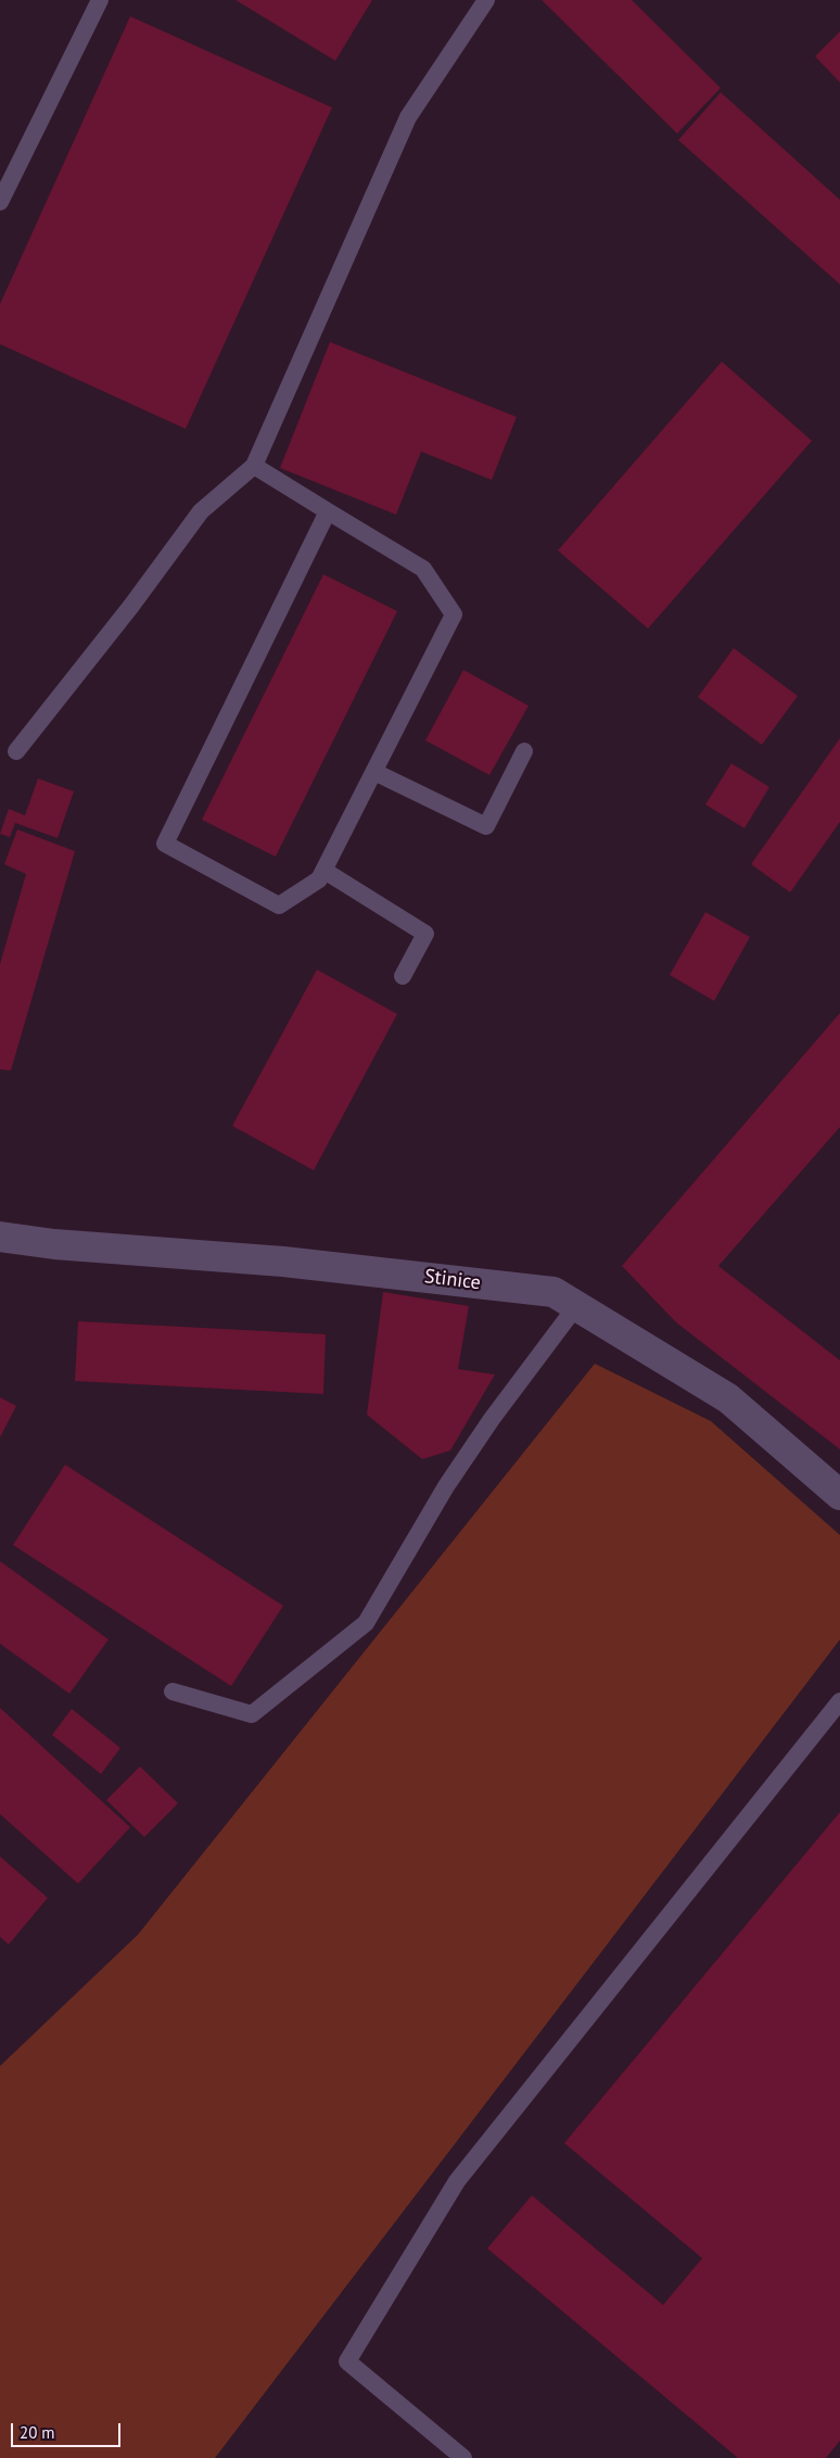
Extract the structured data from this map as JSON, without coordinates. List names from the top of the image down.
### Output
{
  "streets": {
    "street": ["Stinice"]
  },
  "scale_bar": "20 m"
}
